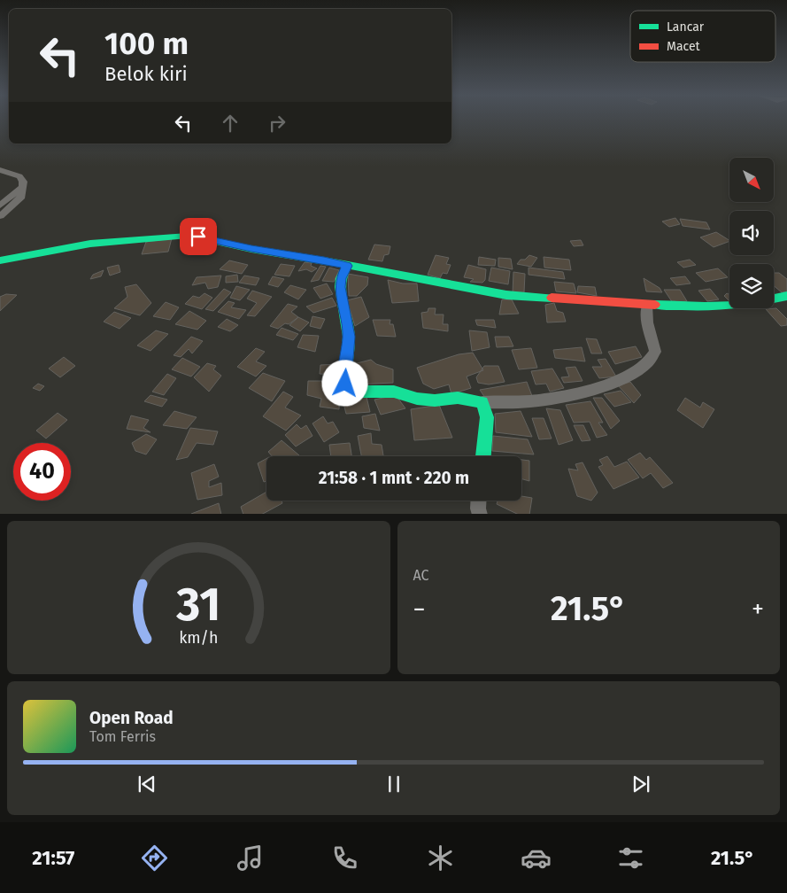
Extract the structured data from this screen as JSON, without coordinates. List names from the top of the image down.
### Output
{
  "legend": ["Lancar", "Macet"],
  "north": "bottom right",
  "page": {
    "turn": ["100 m", "Belok kiri"],
    "limit": "40",
    "trip": "21:58 · 1 mnt · 220 m",
    "tile": "AC",
    "heat": ["−", "21.5°", "+"],
    "song": ["Open Road", "Tom Ferris"],
    "tabs": ["21:57", "21.5°"],
    "gauge": ["31", "km/h"]
  }
}
